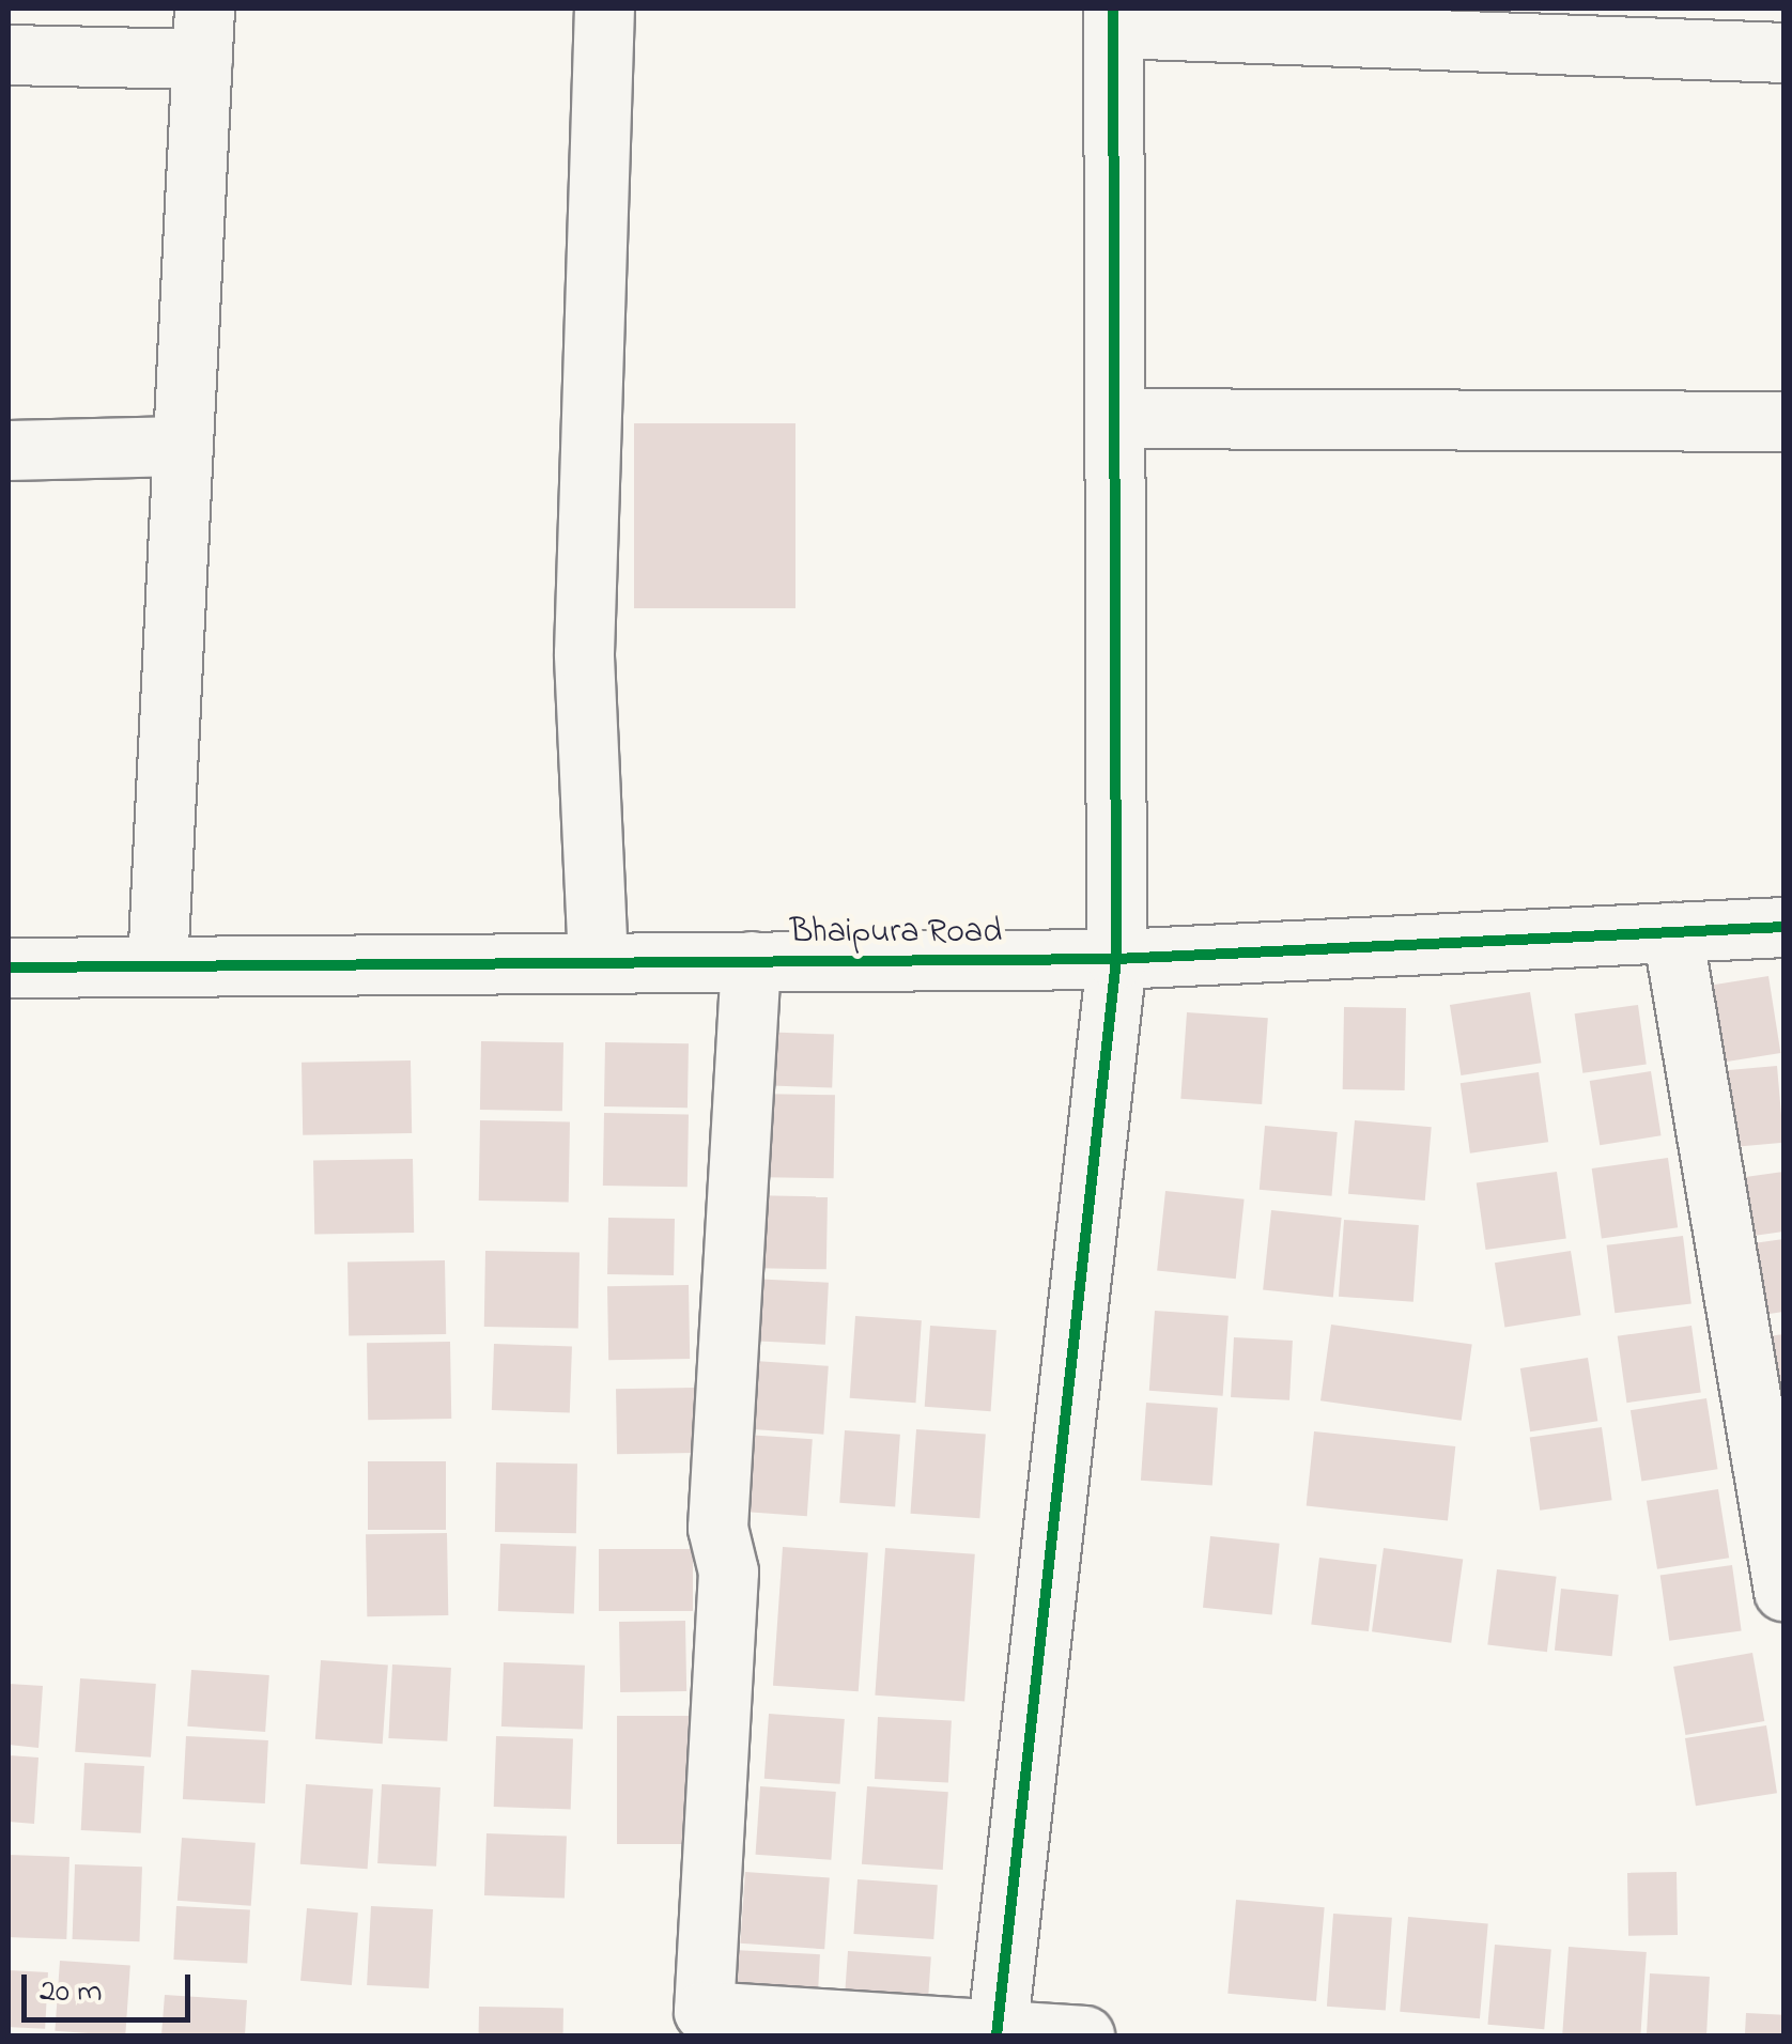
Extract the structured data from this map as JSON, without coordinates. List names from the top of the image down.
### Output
{
  "streets": {
    "street": ["Bhaipura Road"]
  },
  "scale_bar": "20 m"
}
